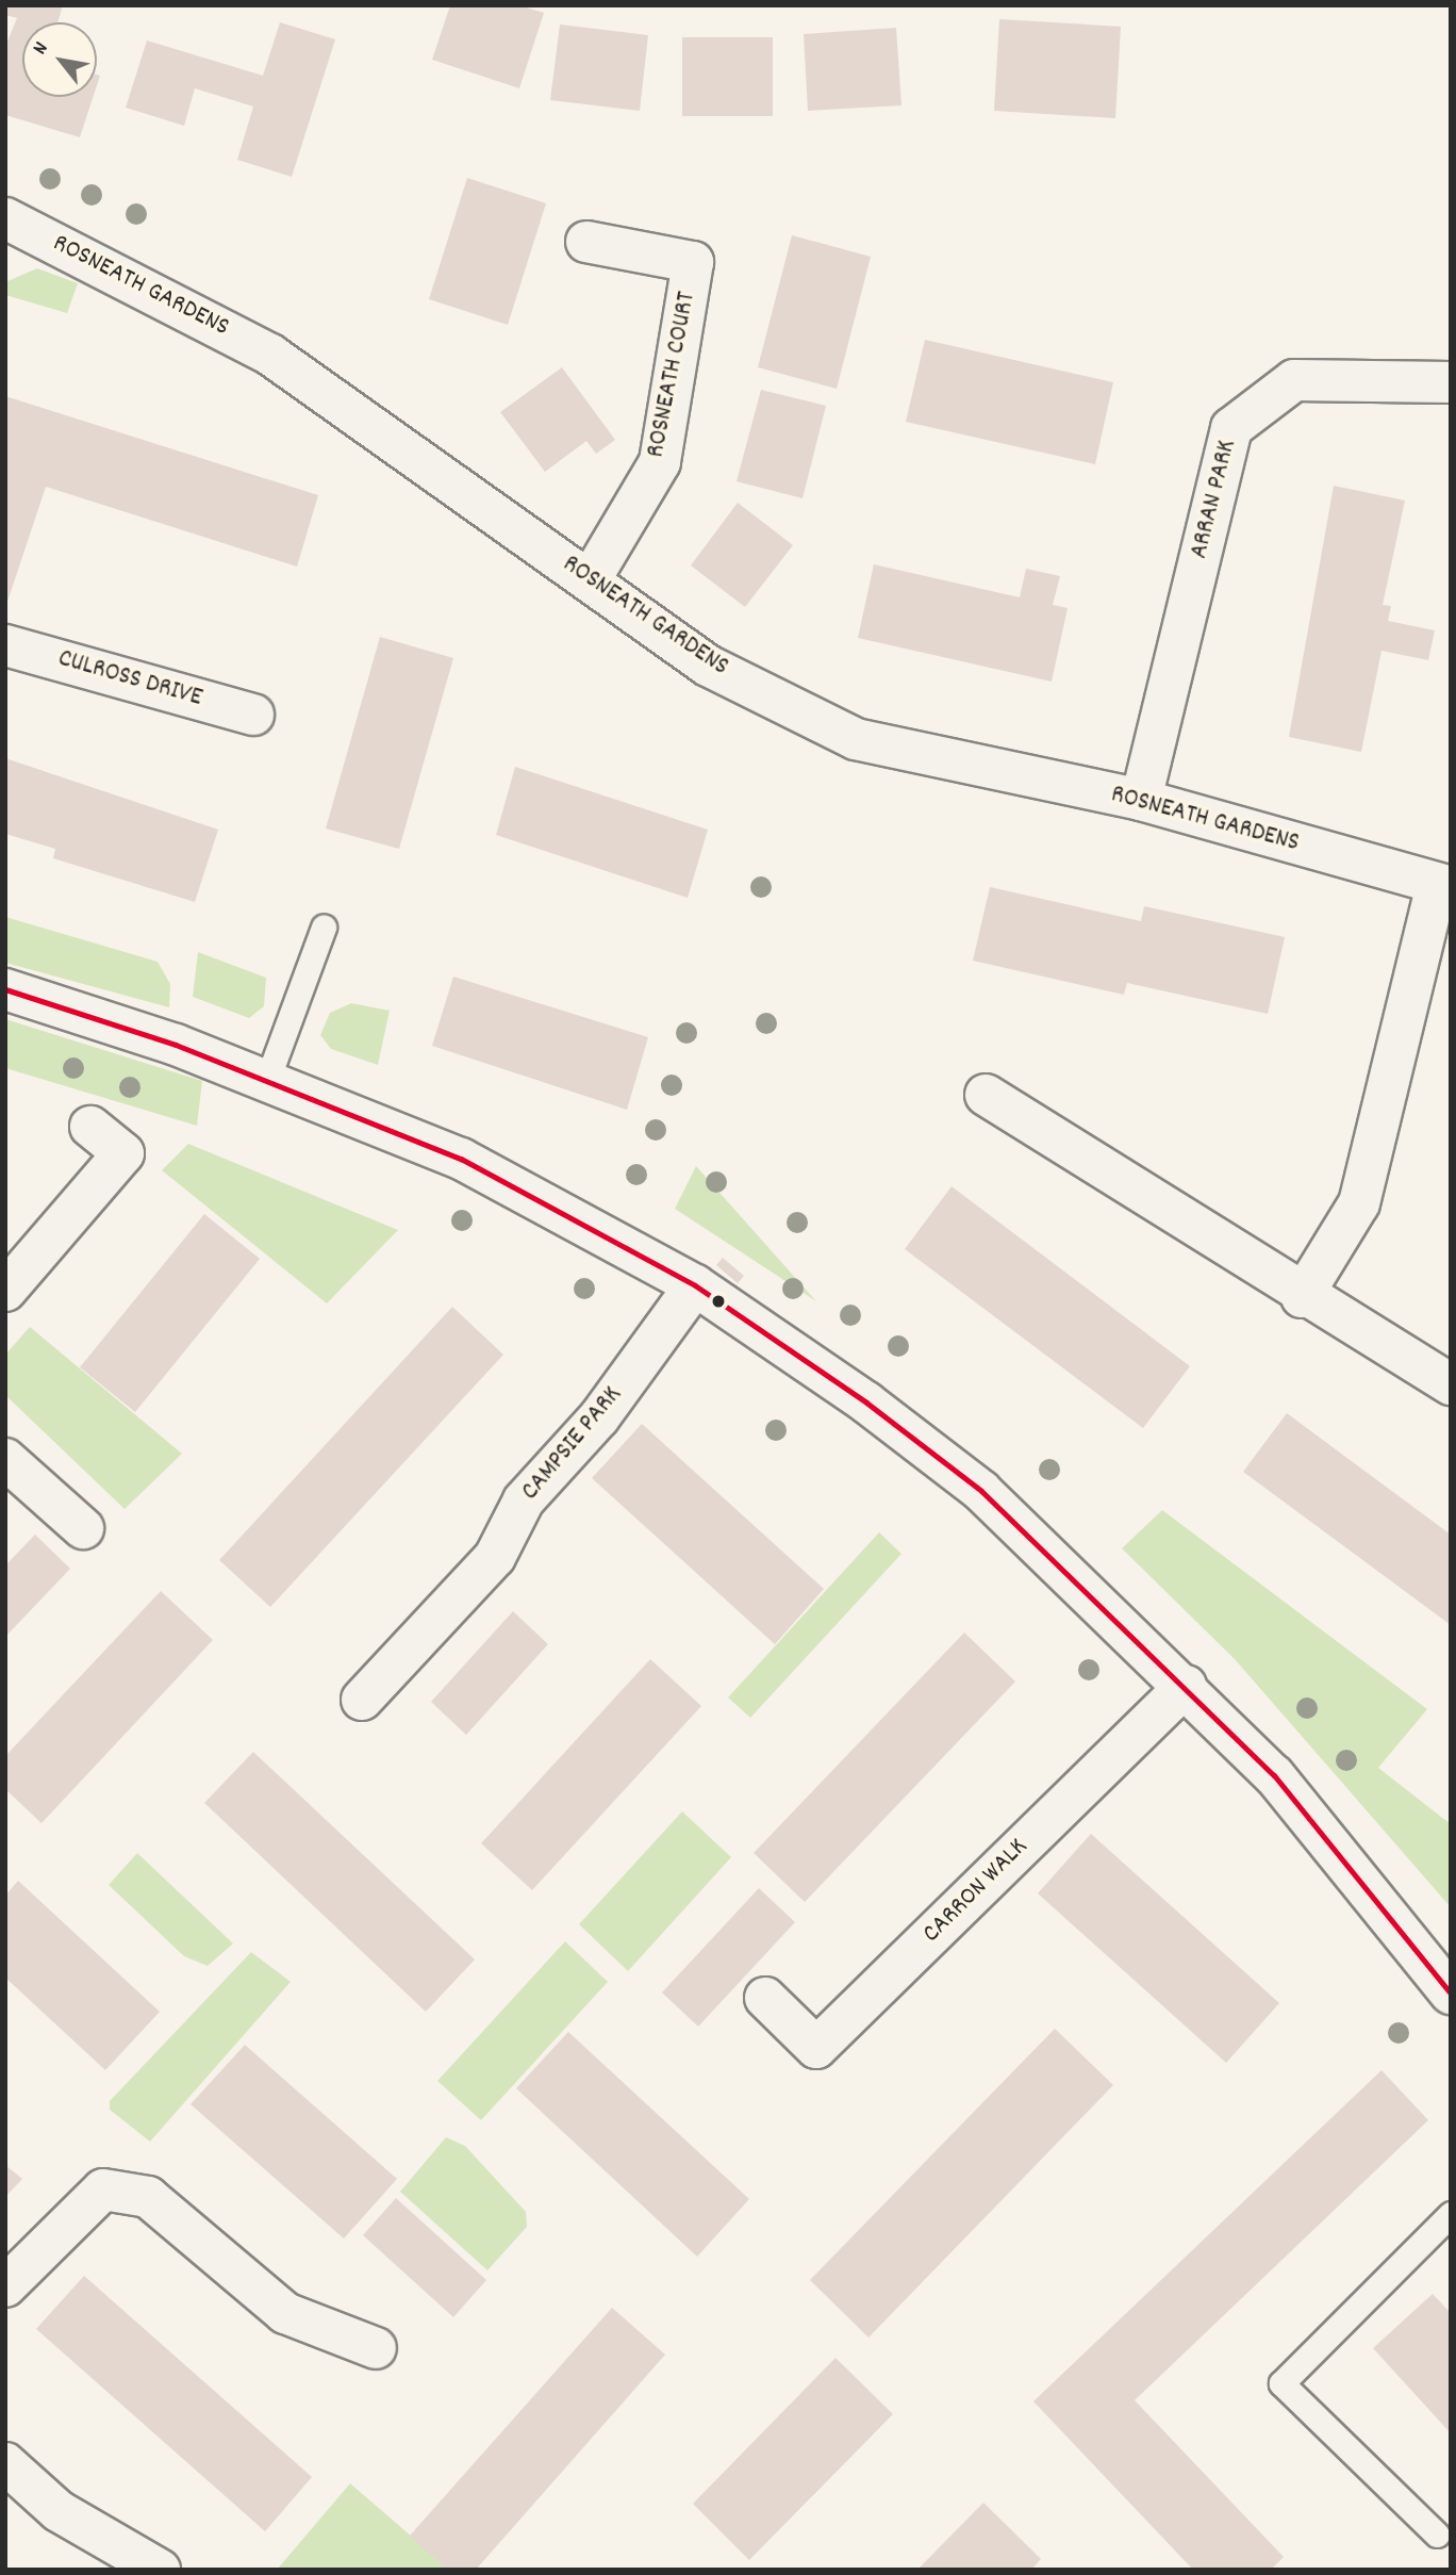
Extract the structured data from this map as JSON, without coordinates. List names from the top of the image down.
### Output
{
  "streets": {
    "street": [
      "ROSNEATH GARDENS",
      "ROSNEATH COURT",
      "ARRAN PARK",
      "CULROSS DRIVE",
      "CAMPSIE PARK",
      "CARRON WALK"
    ]
  },
  "crossings": [
    ["ROSNEATH GARDENS", "ROSNEATH COURT"],
    ["ROSNEATH GARDENS", "ARRAN PARK"]
  ],
  "north": "top left"
}
